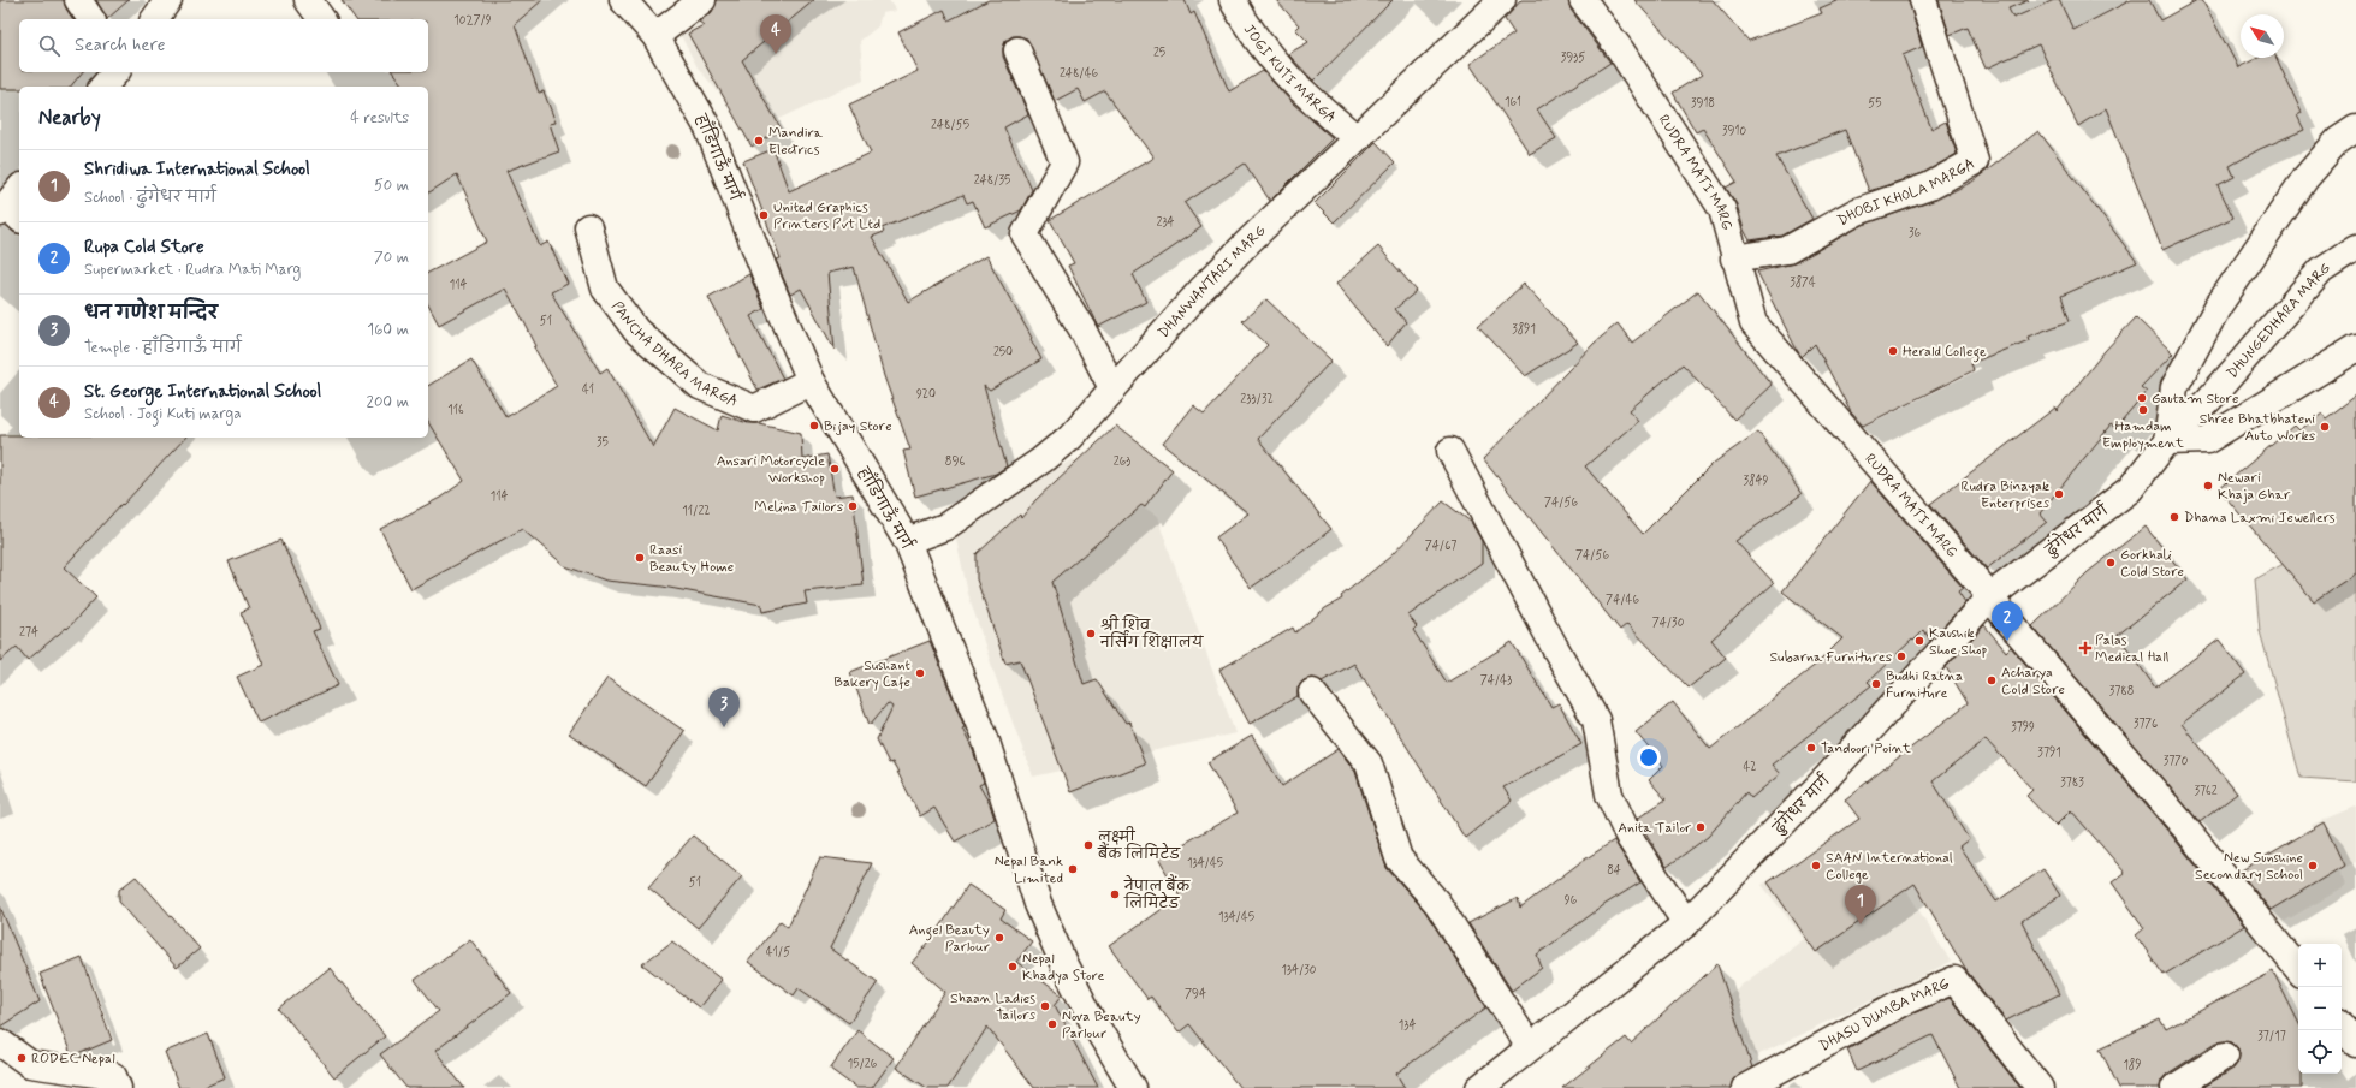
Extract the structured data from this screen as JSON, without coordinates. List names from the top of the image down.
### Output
{
  "streets": {
    "street": [
      "JOGI KUTI MARGA",
      "हाँडिगाऊँ मार्ग",
      "RUDRA MATI MARG",
      "DHOBI KHOLA MARGA",
      "DHANWANTARI MARG",
      "DHUNGEDHARA MARG",
      "PANCHA DHARA MARGA",
      "ढुंगेधर मार्ग",
      "DHASU DUMBA MARG"
    ]
  },
  "crossings": [
    ["JOGI KUTI MARGA", "DHANWANTARI MARG"],
    ["हाँडिगाऊँ मार्ग", "DHANWANTARI MARG"],
    ["हाँडिगाऊँ मार्ग", "PANCHA DHARA MARGA"],
    ["RUDRA MATI MARG", "DHOBI KHOLA MARGA"],
    ["RUDRA MATI MARG", "ढुंगेधर मार्ग"],
    ["DHUNGEDHARA MARG", "ढुंगेधर मार्ग"]
  ],
  "places": {
    "other": [
      "Mandira Electrics",
      "United Graphics Printers Pvt Ltd",
      "Herald College",
      "Gautam Store",
      "Hamdam Employment",
      "Bijay Store",
      "Shree Bhatbhateni Auto Works",
      "Ansari Motorcycle Workshop",
      "Newari Khaja Ghar",
      "Rudra Binayak Enterprises",
      "Melina Tailors",
      "Dhana Laxmi Jewellers",
      "Raasi Beauty Home",
      "Gorkhali Cold Store",
      "श्री शिव नर्सिंग शिक्षालय",
      "Kaushik Shoe Shop",
      "Subarna Furnitures",
      "Sushant Bakery Cafe",
      "Acharya Cold Store",
      "Budhi Ratna Furniture",
      "Tandoori Point",
      "Anita Tailor",
      "लक्ष्मी बैंक लिमिटेड",
      "SAAN International College",
      "New Sunshine Secondary School",
      "Nepal Bank Limited",
      "नेपाल बैंक लिमिटेड",
      "Angel Beauty Parlour",
      "Nepal Khadya Store",
      "Shaan Ladies Tailors",
      "Nova Beauty Parlour",
      "RODEC Nepal"
    ],
    "health": ["Palas Medical Hall"]
  },
  "house_numbers": [
    "1027/9",
    "25",
    "3935",
    "248/46",
    "161",
    "3918",
    "55",
    "248/55",
    "3910",
    "248/35",
    "234",
    "36",
    "3874",
    "114",
    "51",
    "3891",
    "250",
    "41",
    "920",
    "233/32",
    "116",
    "35",
    "896",
    "263",
    "3849",
    "114",
    "74/56",
    "11/22",
    "74/67",
    "74/56",
    "74/46",
    "74/30",
    "274",
    "74/43",
    "3788",
    "3776",
    "3799",
    "3791",
    "3770",
    "42",
    "3783",
    "3762",
    "134/45",
    "84",
    "51",
    "96",
    "134/45",
    "41/5",
    "134/30",
    "794",
    "134",
    "37/17",
    "15/26",
    "189"
  ],
  "north": "top left",
  "page": {
    "pins": [
      "4",
      "2",
      "3",
      "1"
    ],
    "search": "Search here",
    "heading": ["Nearby", "4 results"],
    "list": [
      {
        "mark": "1",
        "name": "Shridiwa International School",
        "note": "School · ढुंगेधर मार्ग",
        "value": "50 m"
      },
      {
        "mark": "2",
        "name": "Rupa Cold Store",
        "note": "Supermarket · Rudra Mati Marg",
        "value": "70 m"
      },
      {
        "mark": "3",
        "name": "धन गणेश मन्दिर",
        "note": "Temple · हाँडिगाऊँ मार्ग",
        "value": "160 m"
      },
      {
        "mark": "4",
        "name": "St. George International School",
        "note": "School · Jogi Kuti marga",
        "value": "200 m"
      }
    ],
    "map_buttons": ["+", "−"]
  }
}
